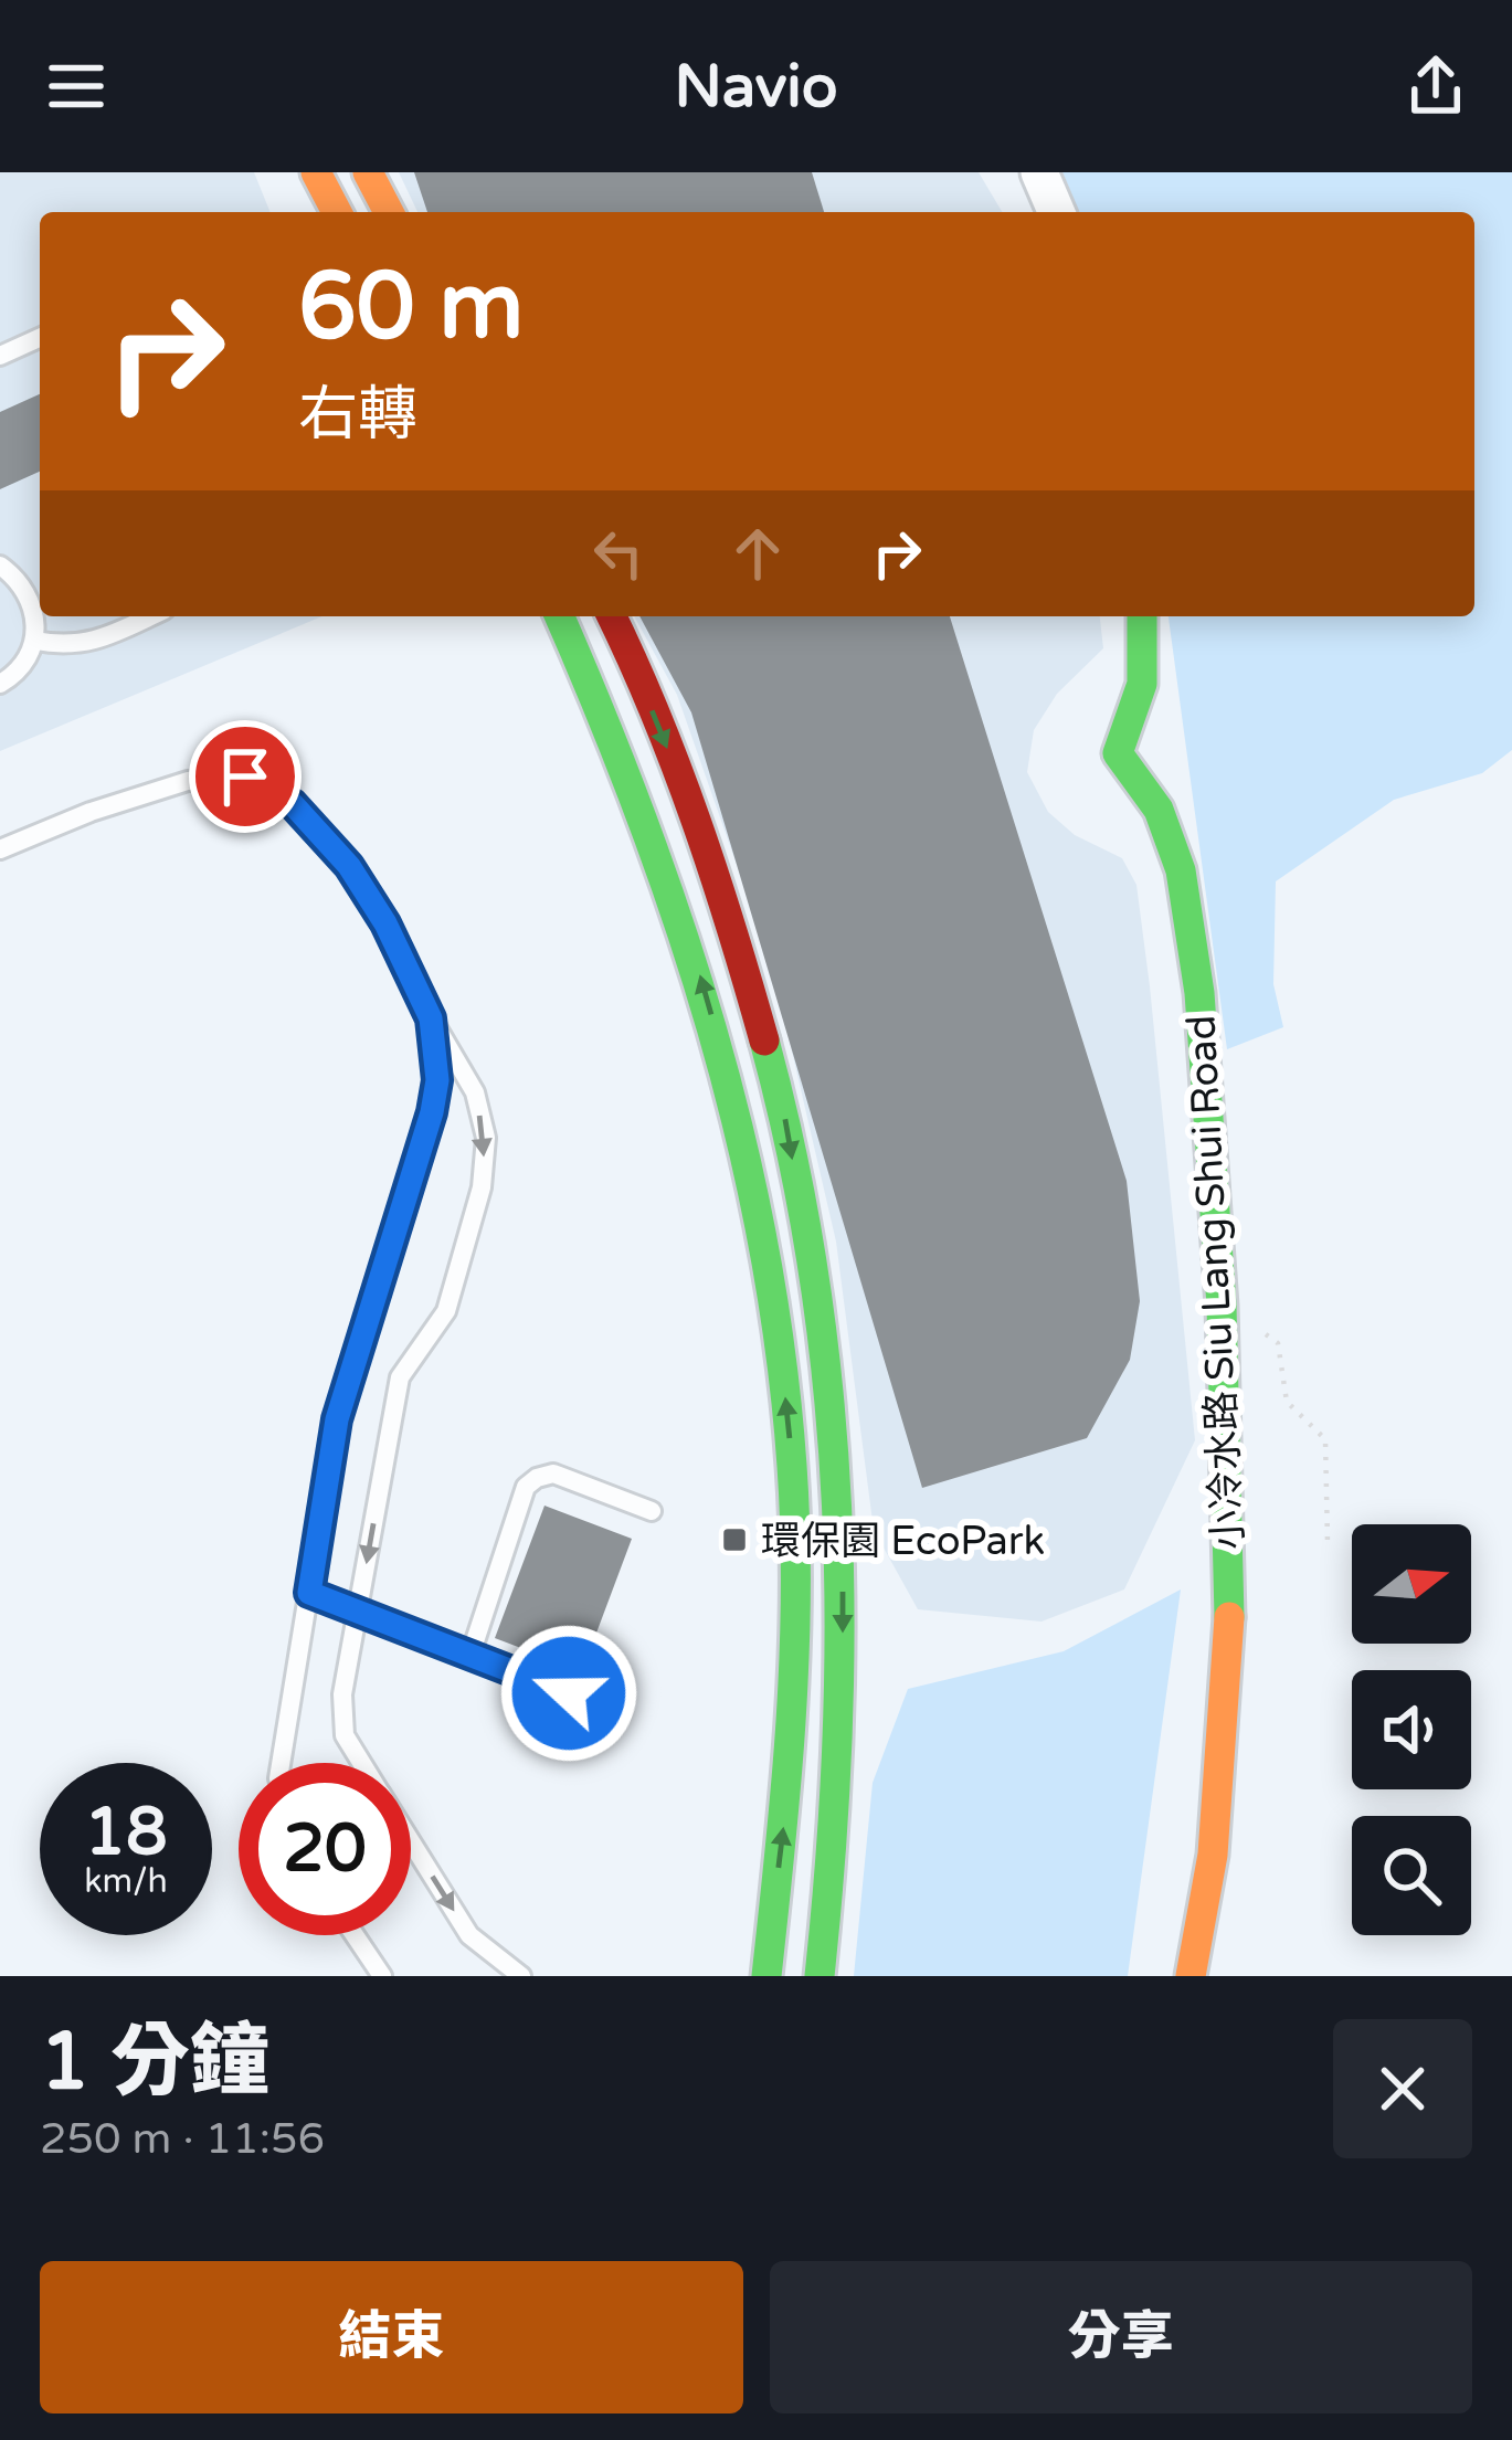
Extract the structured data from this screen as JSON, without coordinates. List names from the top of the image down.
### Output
{
  "streets": {
    "street": ["小冷水路 Siu Lang Shui Road"]
  },
  "places": {
    "transit": ["環保園 EcoPark"]
  },
  "north": "right",
  "page": {
    "header": "Navio",
    "turn": ["60 m", "右轉"],
    "speed": "18 km/h",
    "limit": "20",
    "heading": ["1 分鐘", "250 m · 11:56"],
    "buttons": ["結束", "分享"]
  }
}
